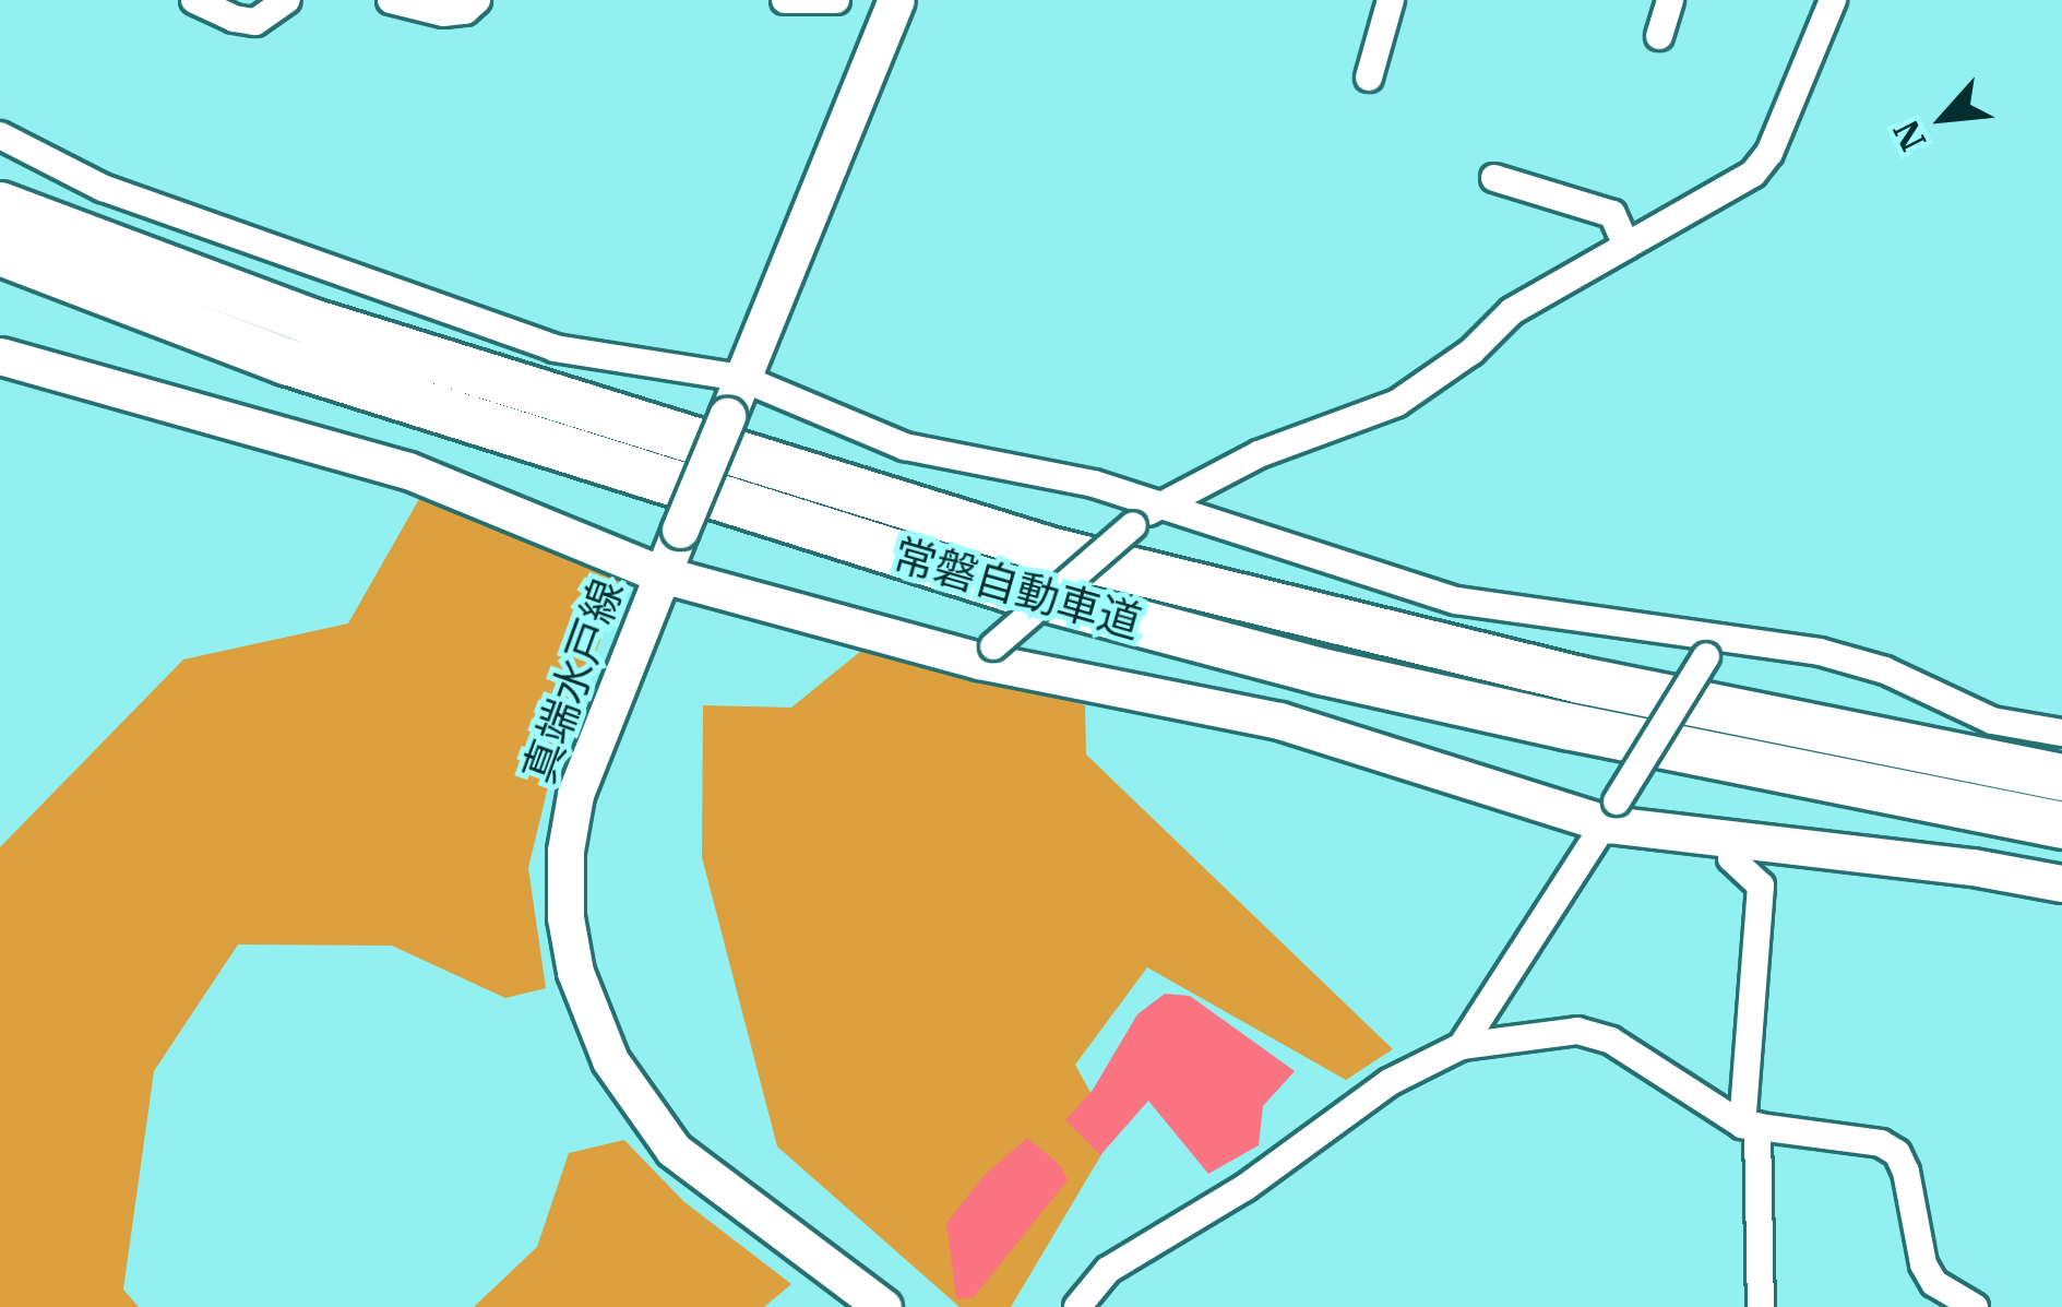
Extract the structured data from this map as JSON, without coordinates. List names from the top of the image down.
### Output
{
  "streets": {
    "highway": ["常磐自動車道"],
    "street": ["真端水戸線"]
  },
  "north": "bottom left"
}
